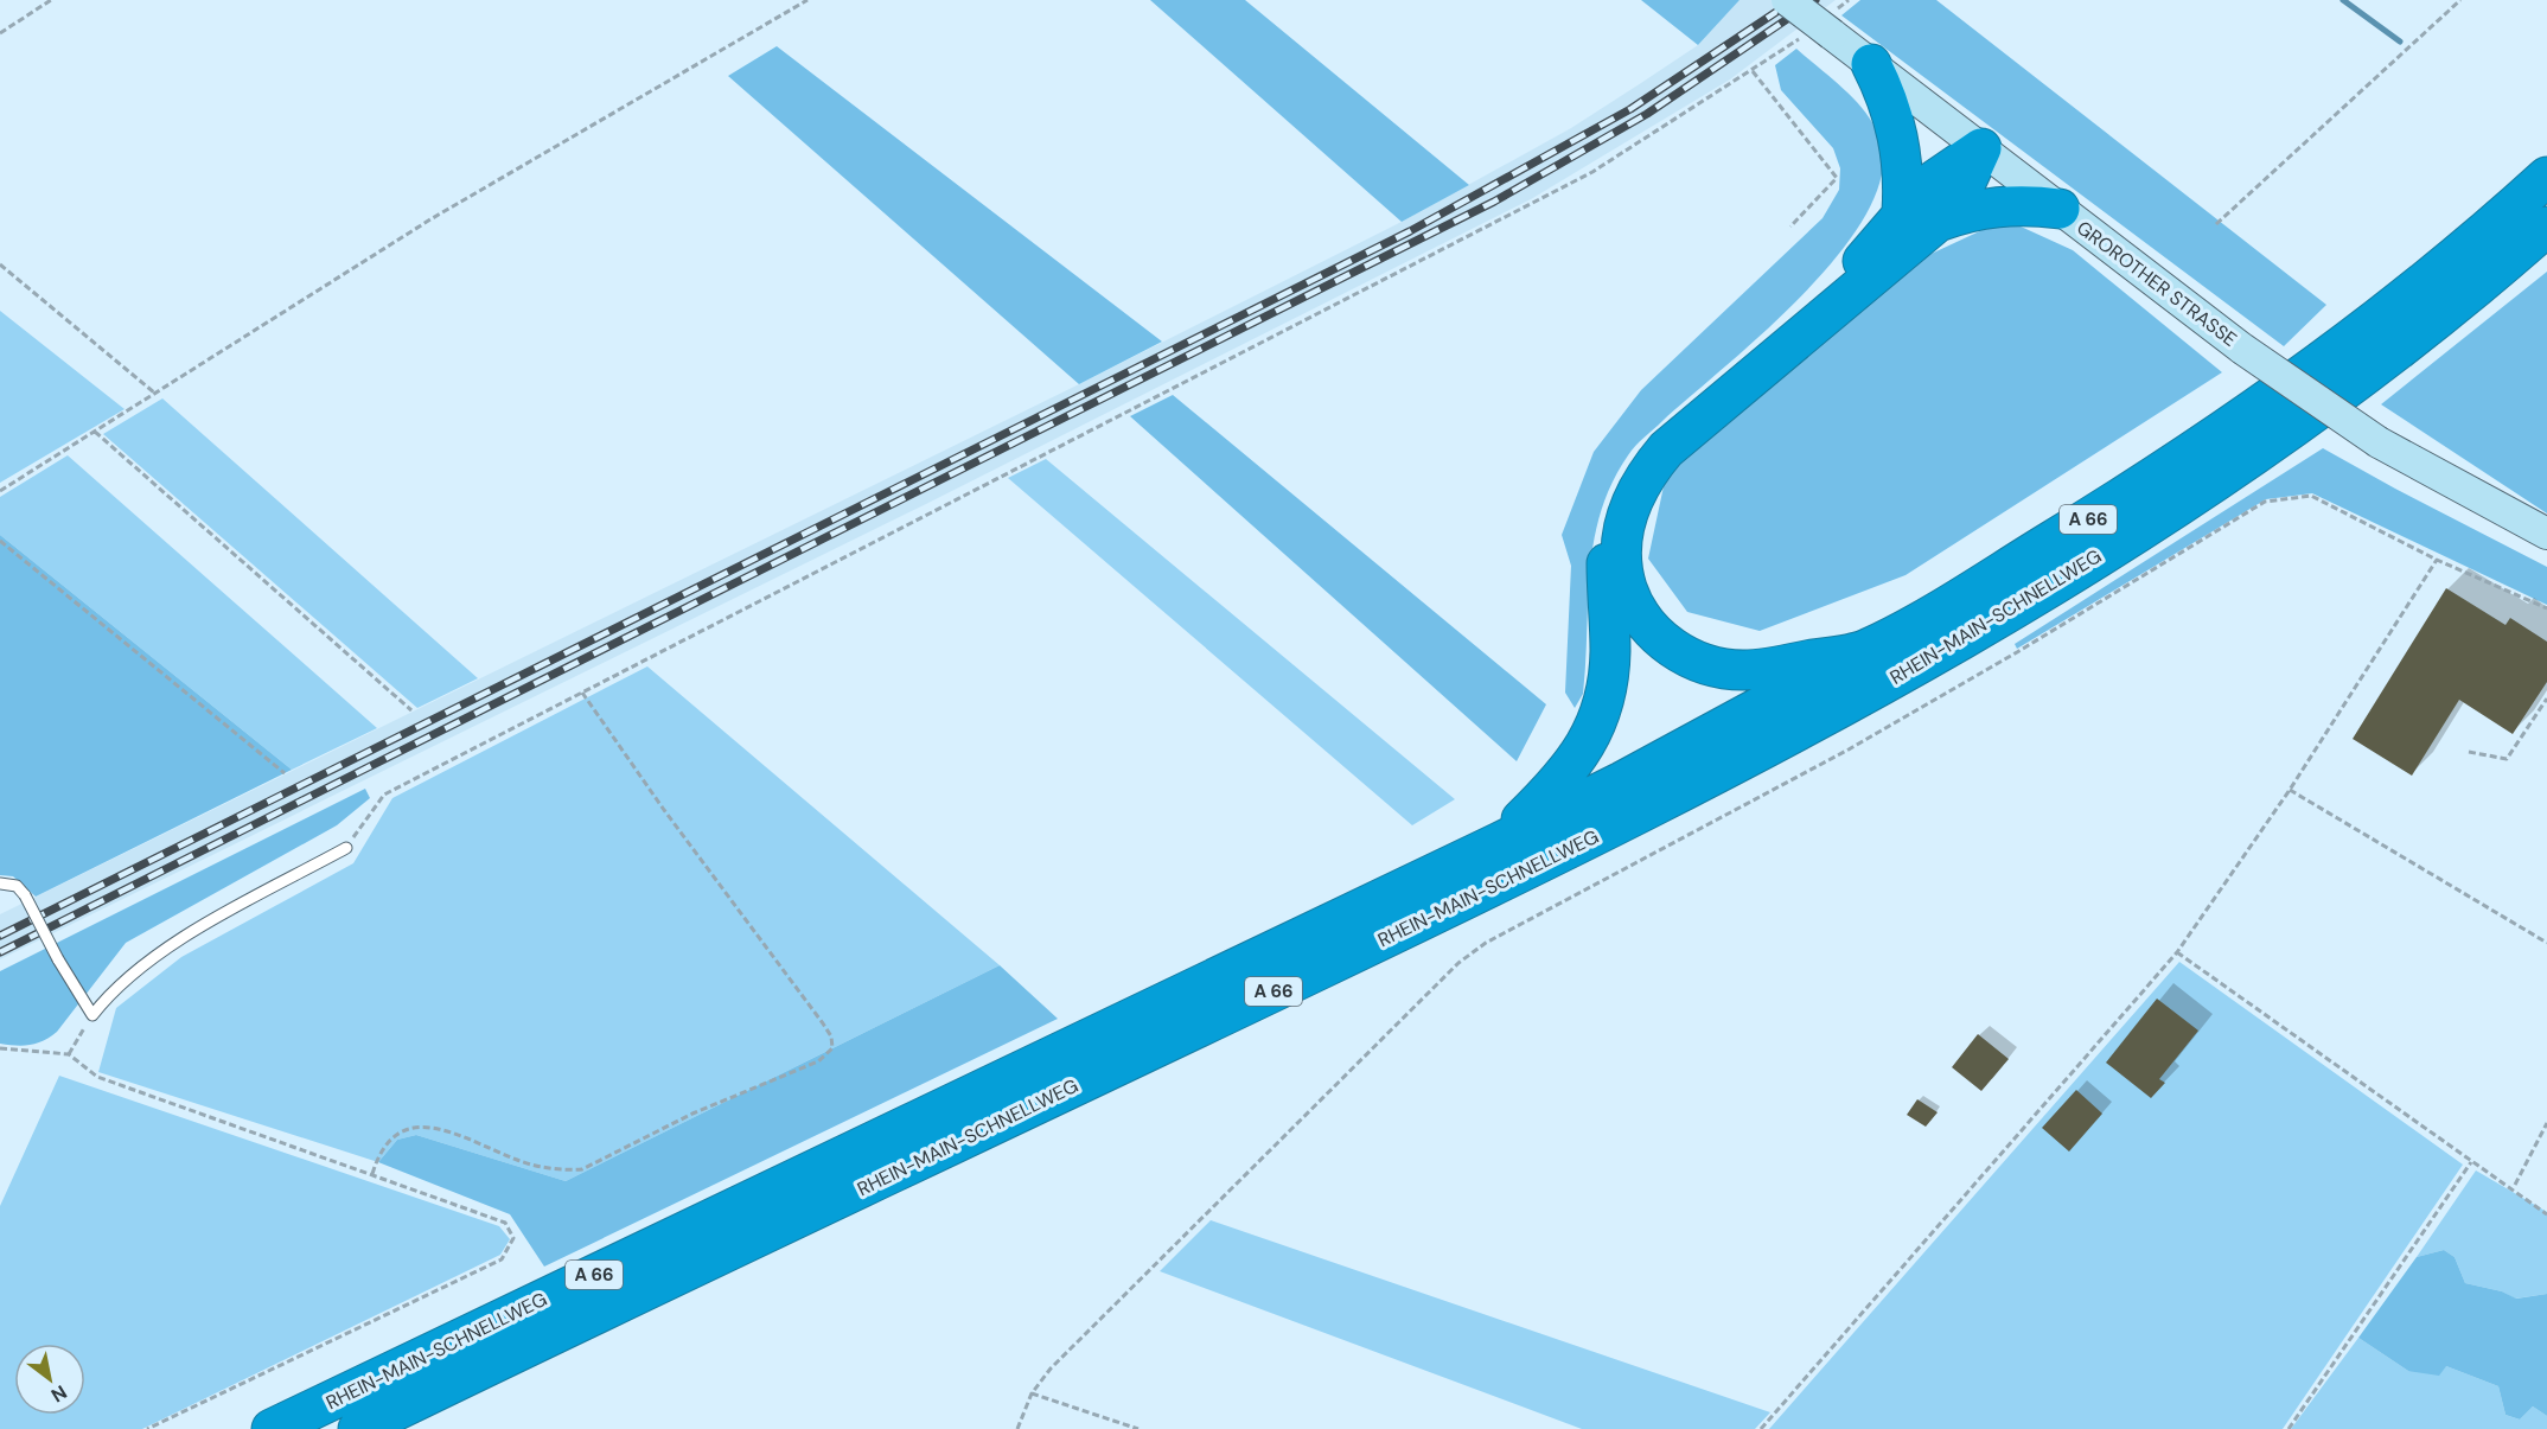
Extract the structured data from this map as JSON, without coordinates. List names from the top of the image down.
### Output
{
  "streets": {
    "highway": ["A 66", "RHEIN-MAIN-SCHNELLWEG"],
    "main road": ["GROROTHER STRASSE"]
  },
  "crossings": [
    ["A 66", "RHEIN-MAIN-SCHNELLWEG"]
  ],
  "north": "bottom right"
}
